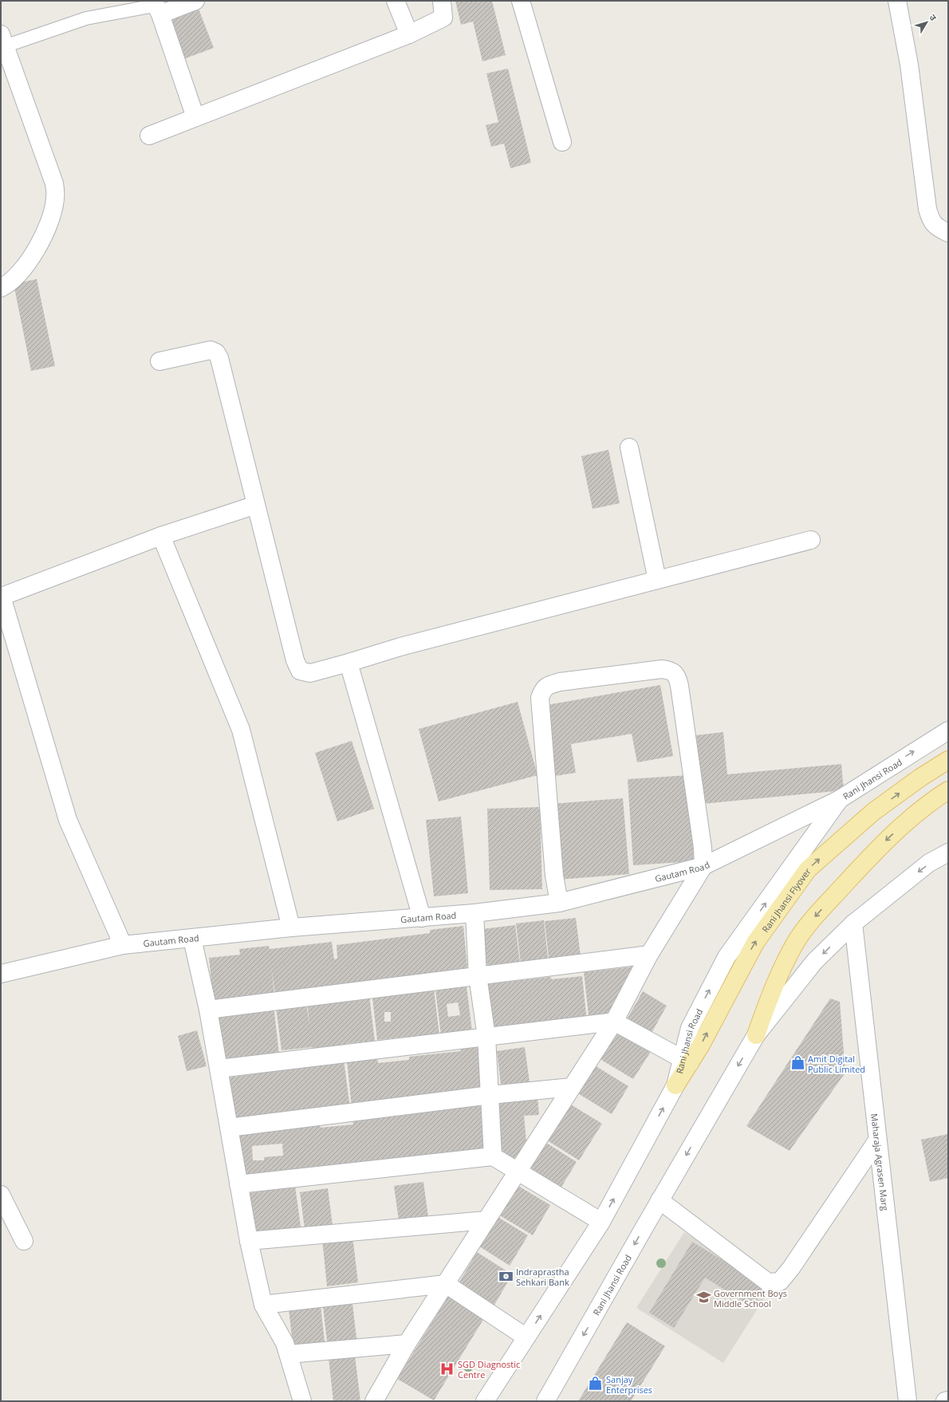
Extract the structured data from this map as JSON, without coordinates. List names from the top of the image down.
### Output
{
  "streets": {
    "main road": ["Rani Jhansi Flyover"],
    "street": ["Rani Jhansi Road", "Gautam Road", "Maharaja Agrasen Marg"]
  },
  "crossings": [
    ["Rani Jhansi Road", "Gautam Road"],
    ["Rani Jhansi Road", "Rani Jhansi Flyover"],
    ["Rani Jhansi Road", "Maharaja Agrasen Marg"]
  ],
  "places": {
    "shop": ["Amit Digital Public Limited", "Sanjay Enterprises"],
    "bank": ["Indraprastha Sehkari Bank"],
    "school or university": ["Government Boys Middle School"],
    "hospital": ["SGD Diagnostic Centre"]
  },
  "north": "top right"
}
